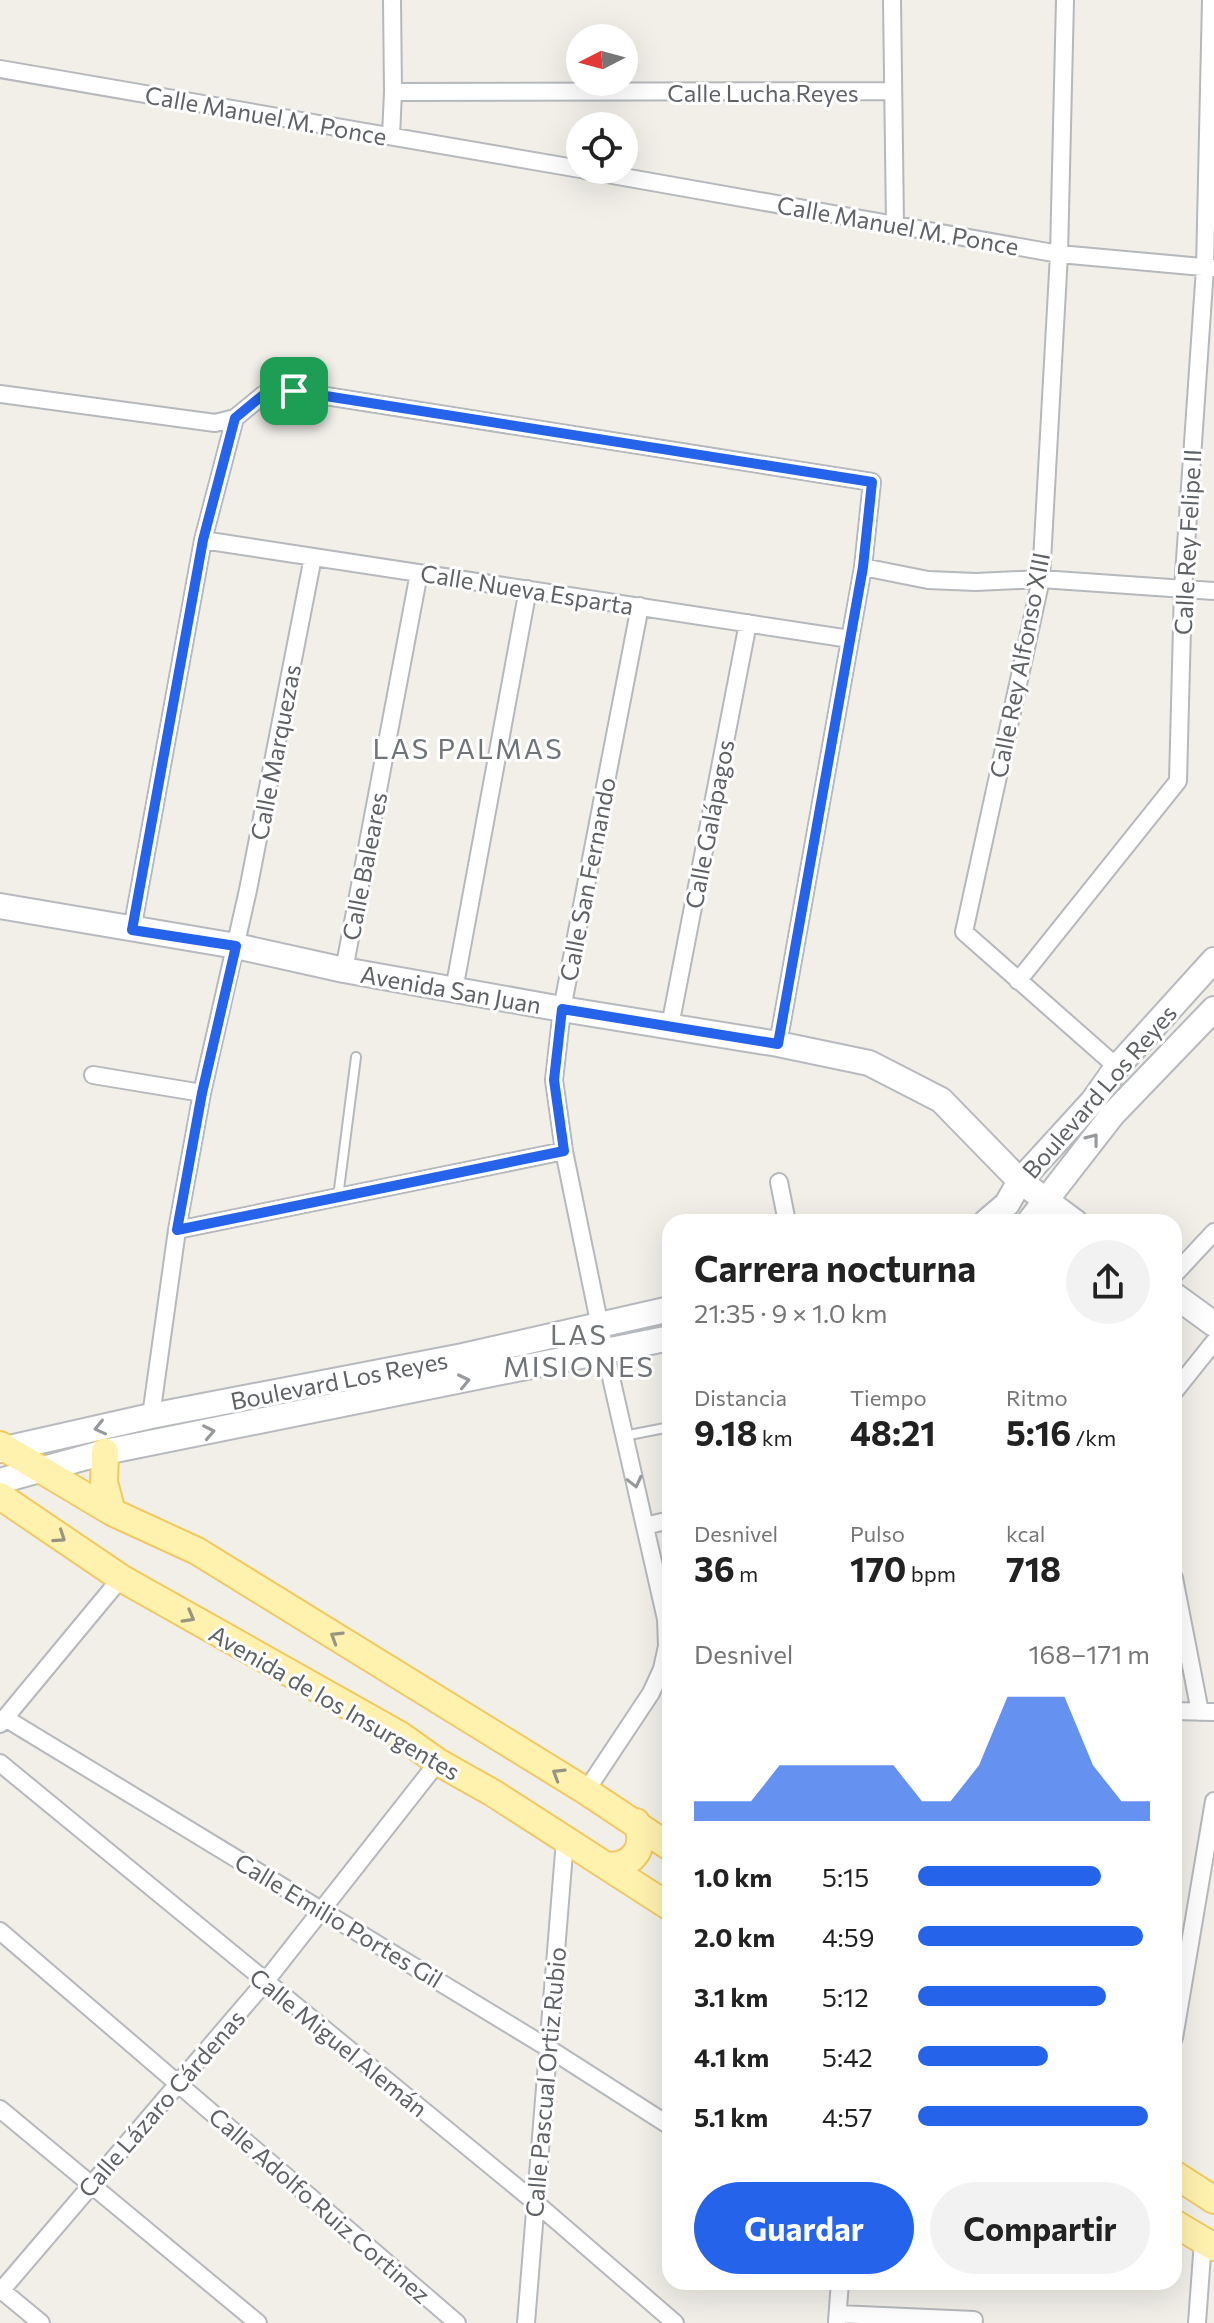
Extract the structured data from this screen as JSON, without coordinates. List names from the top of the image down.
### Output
{
  "streets": {
    "main road": ["Avenida San Juan", "Boulevard Los Reyes", "Avenida de los Insurgentes"],
    "street": [
      "Calle Lucha Reyes",
      "Calle Manuel M. Ponce",
      "Calle Rey Felipe II",
      "Calle Nueva Esparta",
      "Calle Rey Alfonso XIII",
      "Calle Marquezas",
      "Calle Galápagos",
      "Calle Baleares",
      "Calle San Fernando",
      "Calle Emilio Portes Gil",
      "Calle Miguel Alemán",
      "Calle Pascual Ortiz Rubio",
      "Calle Lázaro Cárdenas",
      "Calle Adolfo Ruiz Cortinez"
    ]
  },
  "crossings": [
    ["Calle Manuel M. Ponce", "Calle Rey Felipe II"],
    ["Calle Manuel M. Ponce", "Calle Rey Alfonso XIII"],
    ["Calle Rey Felipe II", "Calle Rey Alfonso XIII"],
    ["Calle Nueva Esparta", "Calle Marquezas"],
    ["Calle Nueva Esparta", "Calle Galápagos"],
    ["Calle Nueva Esparta", "Calle Baleares"],
    ["Calle Nueva Esparta", "Calle San Fernando"],
    ["Calle Rey Alfonso XIII", "Boulevard Los Reyes"],
    ["Calle Marquezas", "Avenida San Juan"],
    ["Calle Marquezas", "Boulevard Los Reyes"],
    ["Calle Galápagos", "Avenida San Juan"],
    ["Calle Baleares", "Avenida San Juan"],
    ["Calle San Fernando", "Avenida San Juan"],
    ["Calle San Fernando", "Boulevard Los Reyes"],
    ["Avenida San Juan", "Boulevard Los Reyes"],
    ["Avenida de los Insurgentes", "Calle Pascual Ortiz Rubio"],
    ["Avenida de los Insurgentes", "Calle Lázaro Cárdenas"],
    ["Calle Emilio Portes Gil", "Calle Pascual Ortiz Rubio"],
    ["Calle Emilio Portes Gil", "Calle Lázaro Cárdenas"],
    ["Calle Miguel Alemán", "Calle Pascual Ortiz Rubio"],
    ["Calle Miguel Alemán", "Calle Lázaro Cárdenas"],
    ["Calle Lázaro Cárdenas", "Calle Adolfo Ruiz Cortinez"]
  ],
  "districts": ["LAS PALMAS", "LAS MISIONES"],
  "north": "left",
  "page": {
    "heading": ["Carrera nocturna", "21:35 · 9 × 1.0 km"],
    "stats": [
      ["Distancia", "9.18 km"],
      ["Tiempo", "48:21"],
      ["Ritmo", "5:16 /km"],
      ["Desnivel", "36 m"],
      ["Pulso", "170 bpm"],
      ["kcal", "718"]
    ],
    "chart": ["Desnivel", "168–171 m"],
    "list": [
      {
        "name": "1.0 km",
        "note": "5:15"
      },
      {
        "name": "2.0 km",
        "note": "4:59"
      },
      {
        "name": "3.1 km",
        "note": "5:12"
      },
      {
        "name": "4.1 km",
        "note": "5:42"
      },
      {
        "name": "5.1 km",
        "note": "4:57"
      }
    ],
    "buttons": ["Guardar", "Compartir"]
  }
}
